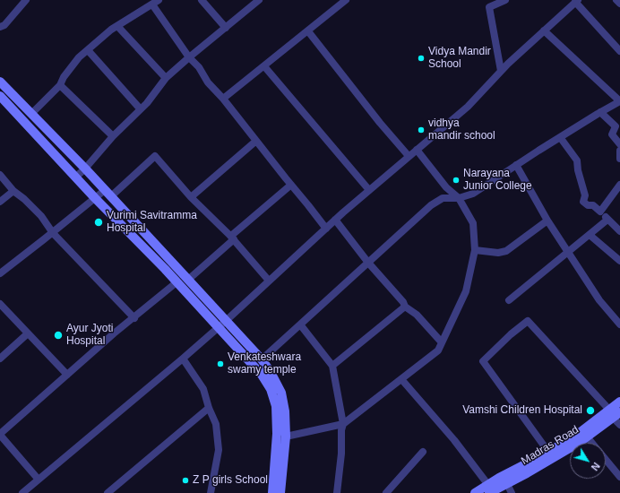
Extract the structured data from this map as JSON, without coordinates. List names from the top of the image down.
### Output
{
  "streets": {
    "main road": ["Madras Road"]
  },
  "places": [
    "Vidya Mandir School",
    "vidhya mandir school",
    "Narayana Junior College",
    "Vurimi Savitramma Hospital",
    "Ayur Jyoti Hospital",
    "Venkateshwara swamy temple",
    "Vamshi Children Hospital",
    "Z P girls School"
  ],
  "north": "bottom right"
}
